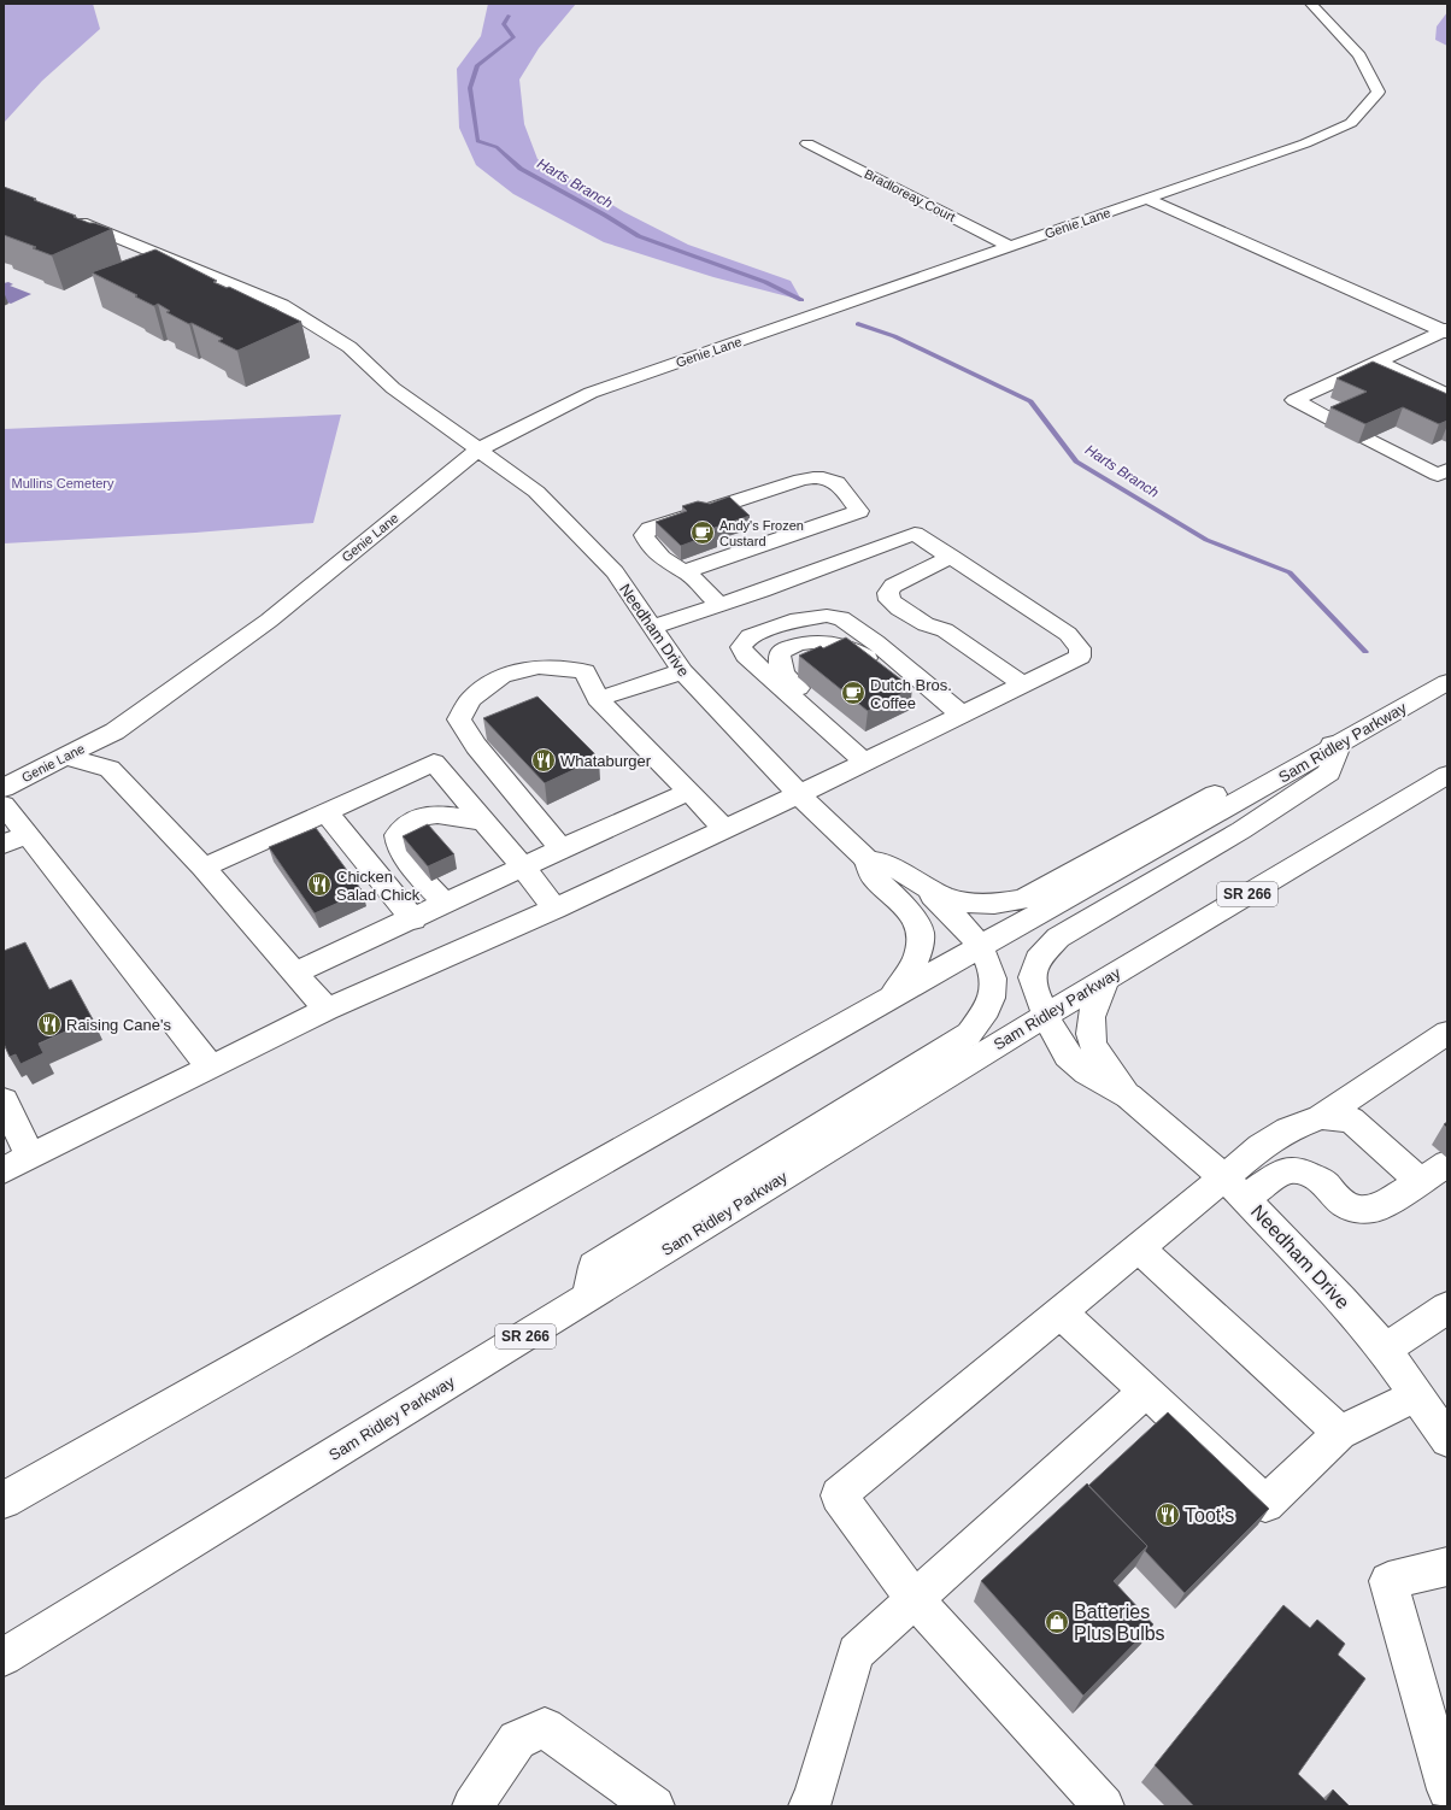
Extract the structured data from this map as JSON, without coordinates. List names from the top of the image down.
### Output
{
  "streets": {
    "street": [
      "Bradloreay Court",
      "Genie Lane",
      "Needham Drive",
      "Sam Ridley Parkway",
      "SR 266"
    ]
  },
  "crossings": [
    ["Bradloreay Court", "Genie Lane"],
    ["Genie Lane", "Needham Drive"]
  ],
  "water": ["Harts Branch"],
  "parks": ["Mullins Cemetery"],
  "places": {
    "cafe": ["Andy's Frozen Custard", "Dutch Bros. Coffee"],
    "restaurant": [
      "Whataburger",
      "Chicken Salad Chick",
      "Raising Cane's",
      "Toot's"
    ],
    "shop": ["Batteries Plus Bulbs"]
  }
}
